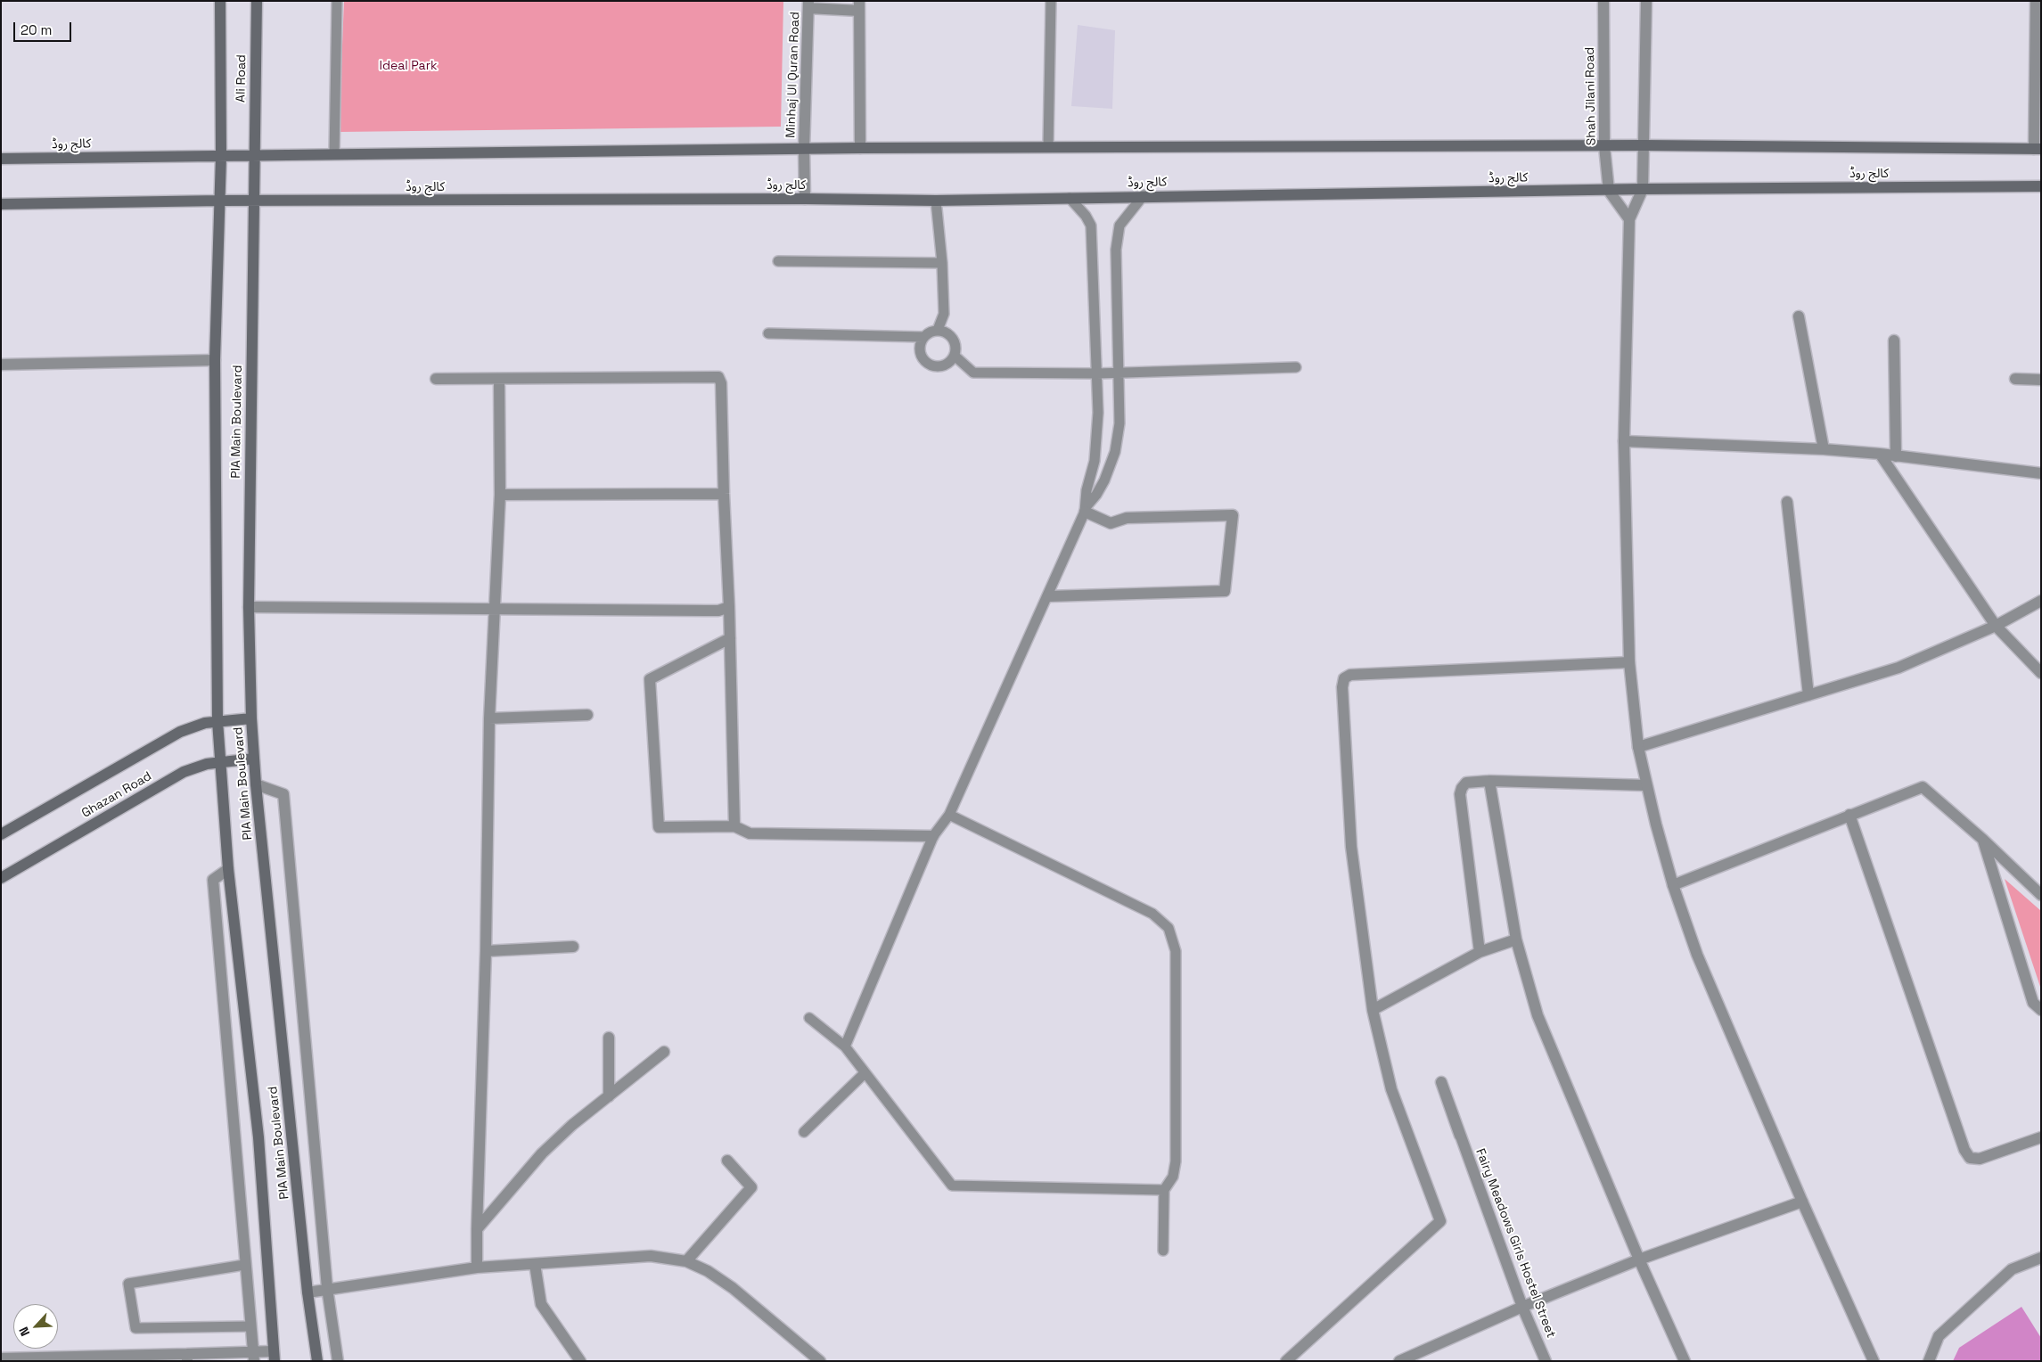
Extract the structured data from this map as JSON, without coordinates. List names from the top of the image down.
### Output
{
  "streets": {
    "main road": [
      "Ali Road",
      "کالج روڈ",
      "PIA Main Boulevard",
      "Ghazan Road"
    ],
    "street": ["Minhaj Ul Quran Road", "Shah Jilani Road", "Fairy Meadows Girls Hostel Street"]
  },
  "crossings": [
    ["Minhaj Ul Quran Road", "کالج روڈ"],
    ["Ali Road", "کالج روڈ"],
    ["Ali Road", "PIA Main Boulevard"],
    ["Shah Jilani Road", "کالج روڈ"],
    ["کالج روڈ", "PIA Main Boulevard"],
    ["PIA Main Boulevard", "Ghazan Road"]
  ],
  "parks": ["Ideal Park"],
  "scale_bar": "20 m",
  "north": "bottom left"
}
